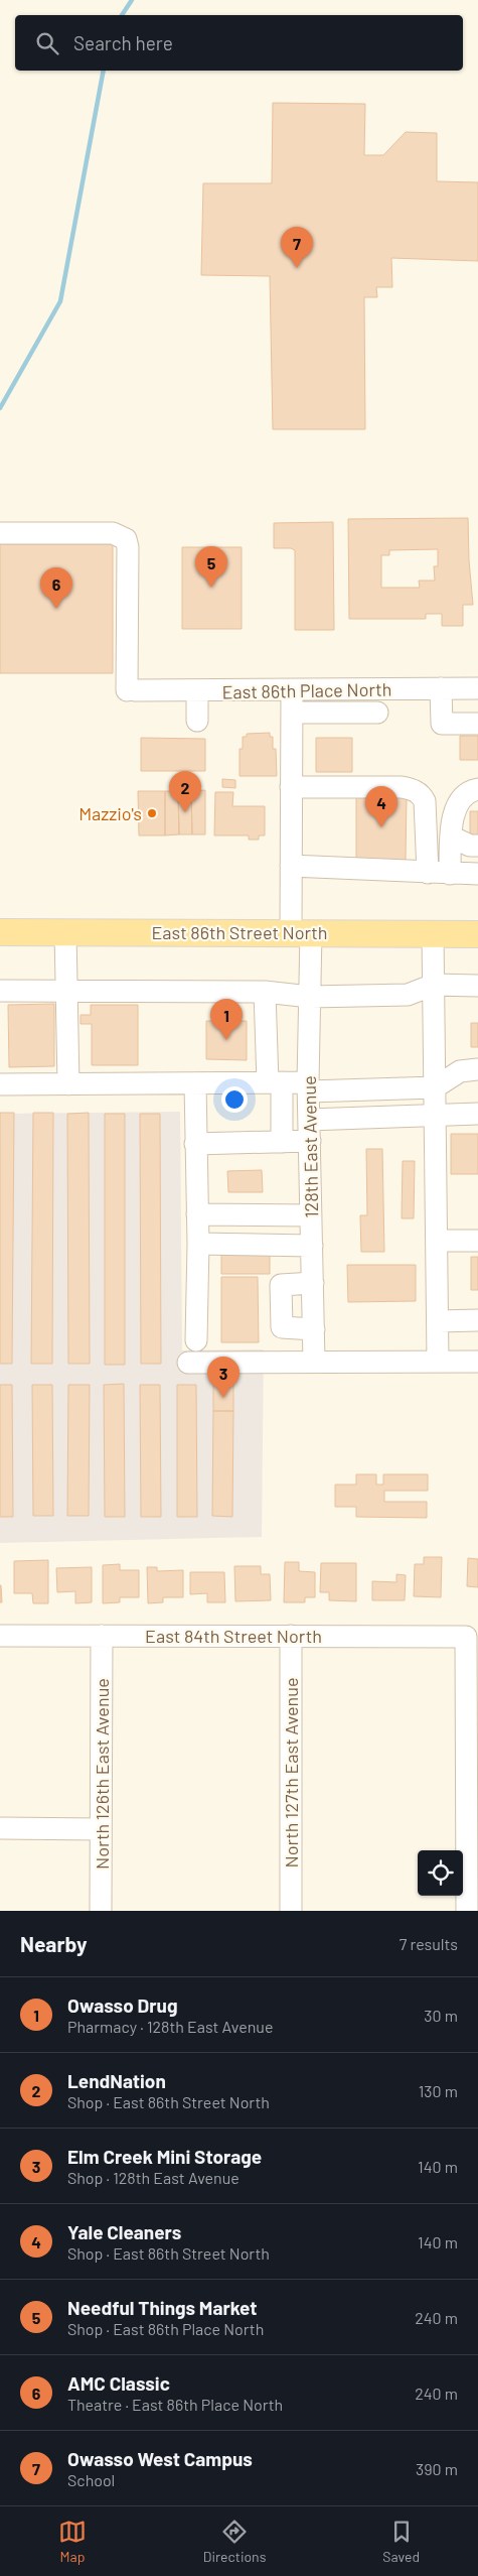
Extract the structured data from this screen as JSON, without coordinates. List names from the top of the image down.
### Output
{
  "streets": {
    "main road": ["East 86th Street North"],
    "street": [
      "East 86th Place North",
      "128th East Avenue",
      "East 84th Street North",
      "North 127th East Avenue",
      "North 126th East Avenue"
    ]
  },
  "crossings": [
    ["East 86th Place North", "128th East Avenue"],
    ["East 86th Street North", "128th East Avenue"],
    ["East 84th Street North", "North 127th East Avenue"],
    ["East 84th Street North", "North 126th East Avenue"]
  ],
  "places": ["Mazzio's"],
  "page": {
    "search": "Search here",
    "pins": [
      "7",
      "5",
      "6",
      "2",
      "4",
      "1",
      "3"
    ],
    "heading": ["Nearby", "7 results"],
    "list": [
      {
        "mark": "1",
        "name": "Owasso Drug",
        "note": "Pharmacy · 128th East Avenue",
        "value": "30 m"
      },
      {
        "mark": "2",
        "name": "LendNation",
        "note": "Shop · East 86th Street North",
        "value": "130 m"
      },
      {
        "mark": "3",
        "name": "Elm Creek Mini Storage",
        "note": "Shop · 128th East Avenue",
        "value": "140 m"
      },
      {
        "mark": "4",
        "name": "Yale Cleaners",
        "note": "Shop · East 86th Street North",
        "value": "140 m"
      },
      {
        "mark": "5",
        "name": "Needful Things Market",
        "note": "Shop · East 86th Place North",
        "value": "240 m"
      },
      {
        "mark": "6",
        "name": "AMC Classic",
        "note": "Theatre · East 86th Place North",
        "value": "240 m"
      },
      {
        "mark": "7",
        "name": "Owasso West Campus",
        "note": "School",
        "value": "390 m"
      }
    ],
    "nav": ["Map", "Directions", "Saved"]
  }
}
